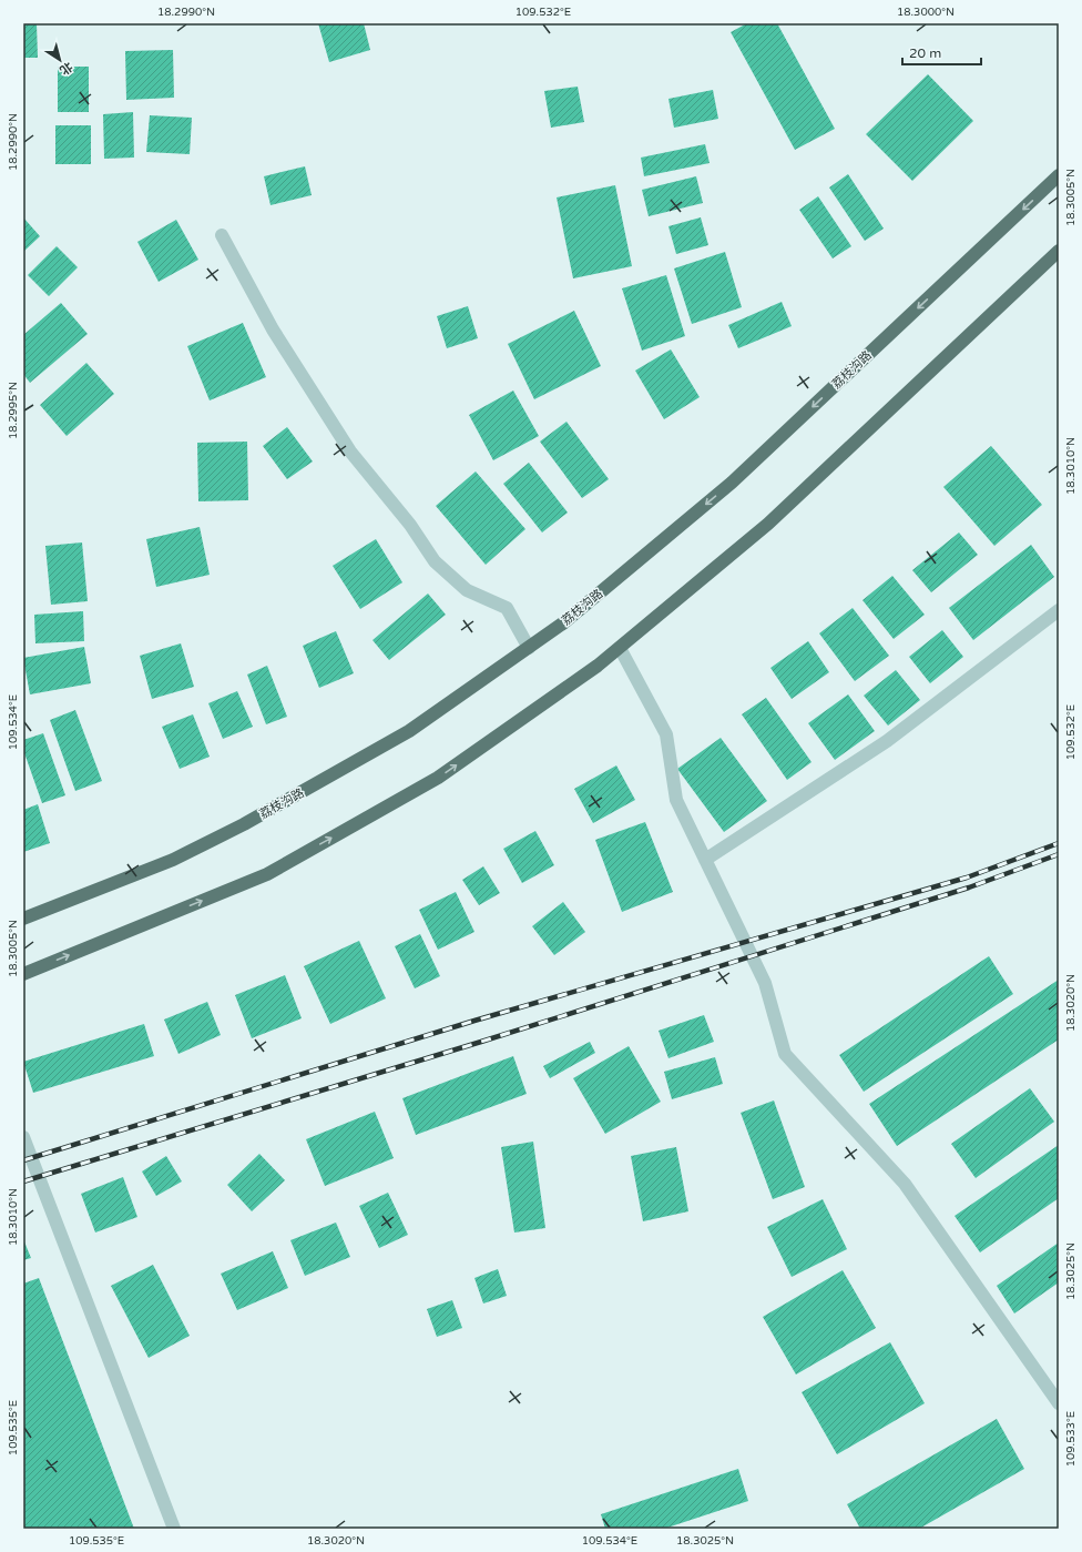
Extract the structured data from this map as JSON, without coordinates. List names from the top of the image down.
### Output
{
  "streets": {
    "main road": ["荔枝沟路"]
  },
  "scale_bar": "20 m",
  "north": "bottom right",
  "coordinates": [
    "18.2990°N",
    "109.532°E",
    "18.3000°N",
    "18.3005°N",
    "18.2995°N",
    "18.3010°N",
    "109.534°E",
    "18.3020°N",
    "18.3025°N",
    "109.535°E",
    "109.533°E"
  ]
}
